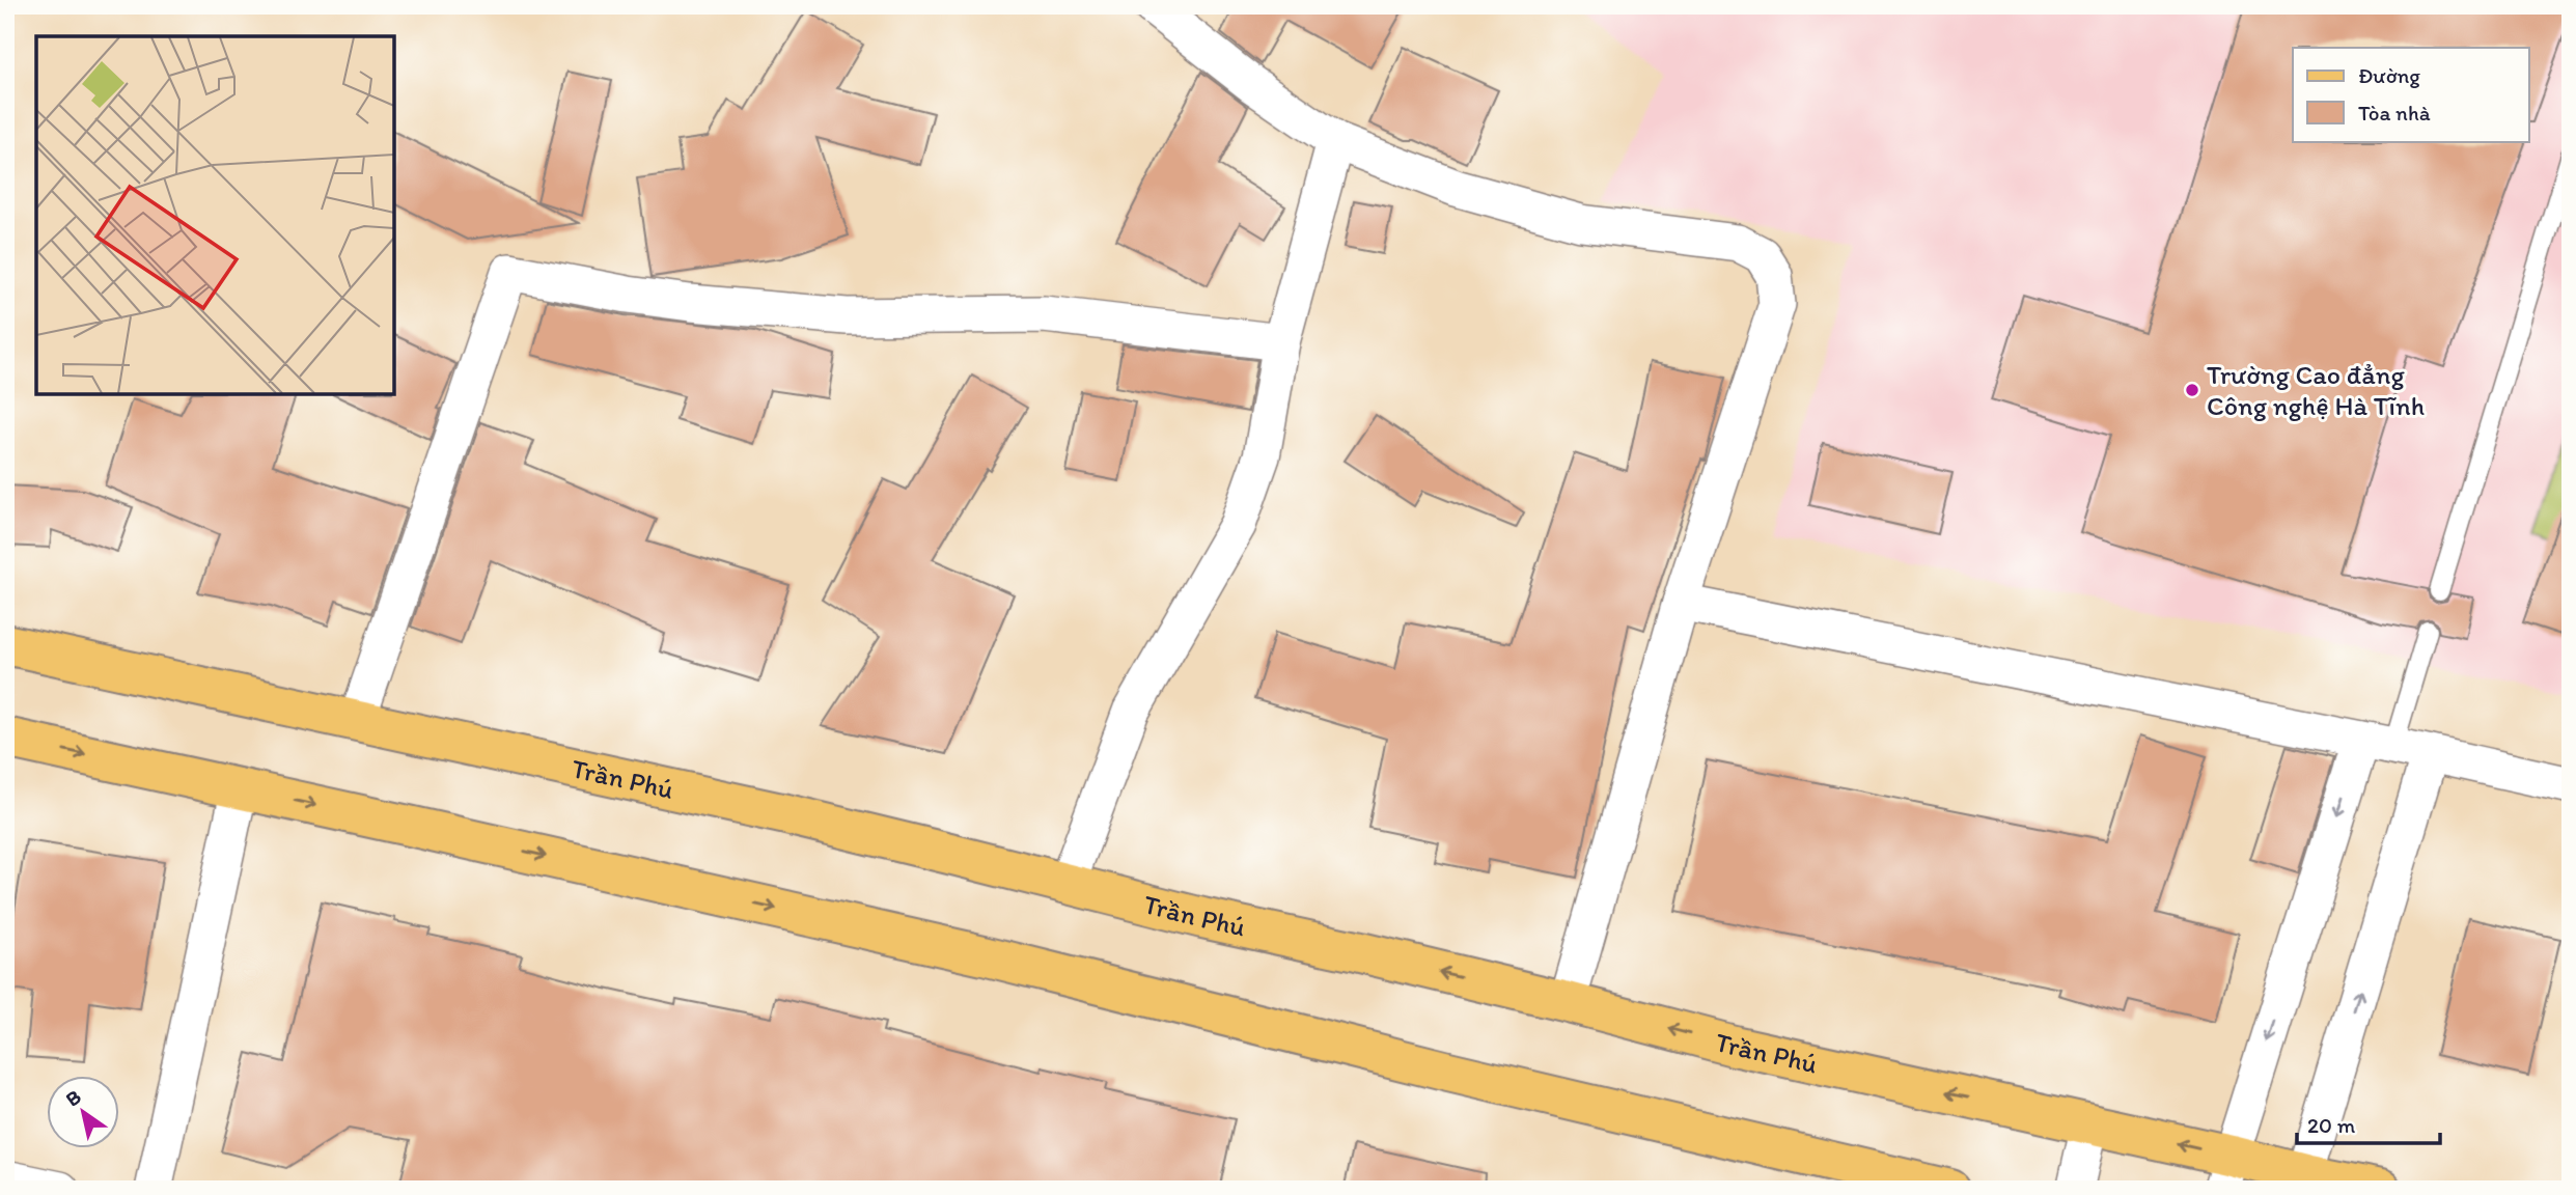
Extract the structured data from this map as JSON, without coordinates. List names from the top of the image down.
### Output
{
  "streets": {
    "main road": ["Trần Phú"]
  },
  "places": ["Trường Cao đẳng Công nghệ Hà Tĩnh"],
  "legend": ["Đường", "Tòa nhà"],
  "scale_bar": "20 m",
  "north": "top left"
}
